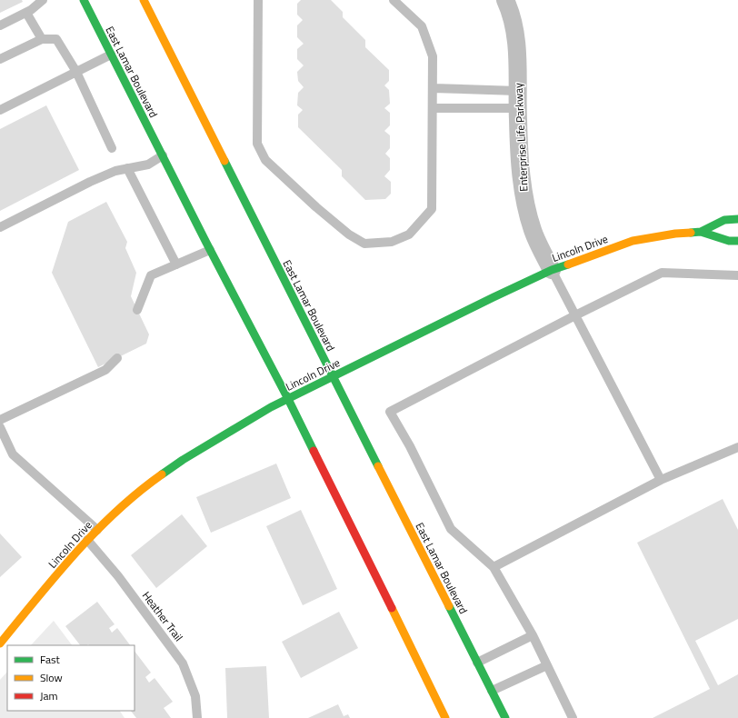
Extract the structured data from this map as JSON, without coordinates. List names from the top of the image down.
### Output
{
  "streets": {
    "main road": ["East Lamar Boulevard", "Lincoln Drive"],
    "street": ["Enterprise Life Parkway"],
    "lane": ["Heather Trail"]
  },
  "crossings": [
    ["East Lamar Boulevard", "Lincoln Drive"],
    ["Enterprise Life Parkway", "Lincoln Drive"],
    ["Lincoln Drive", "Heather Trail"]
  ],
  "legend": ["Fast", "Slow", "Jam"]
}
